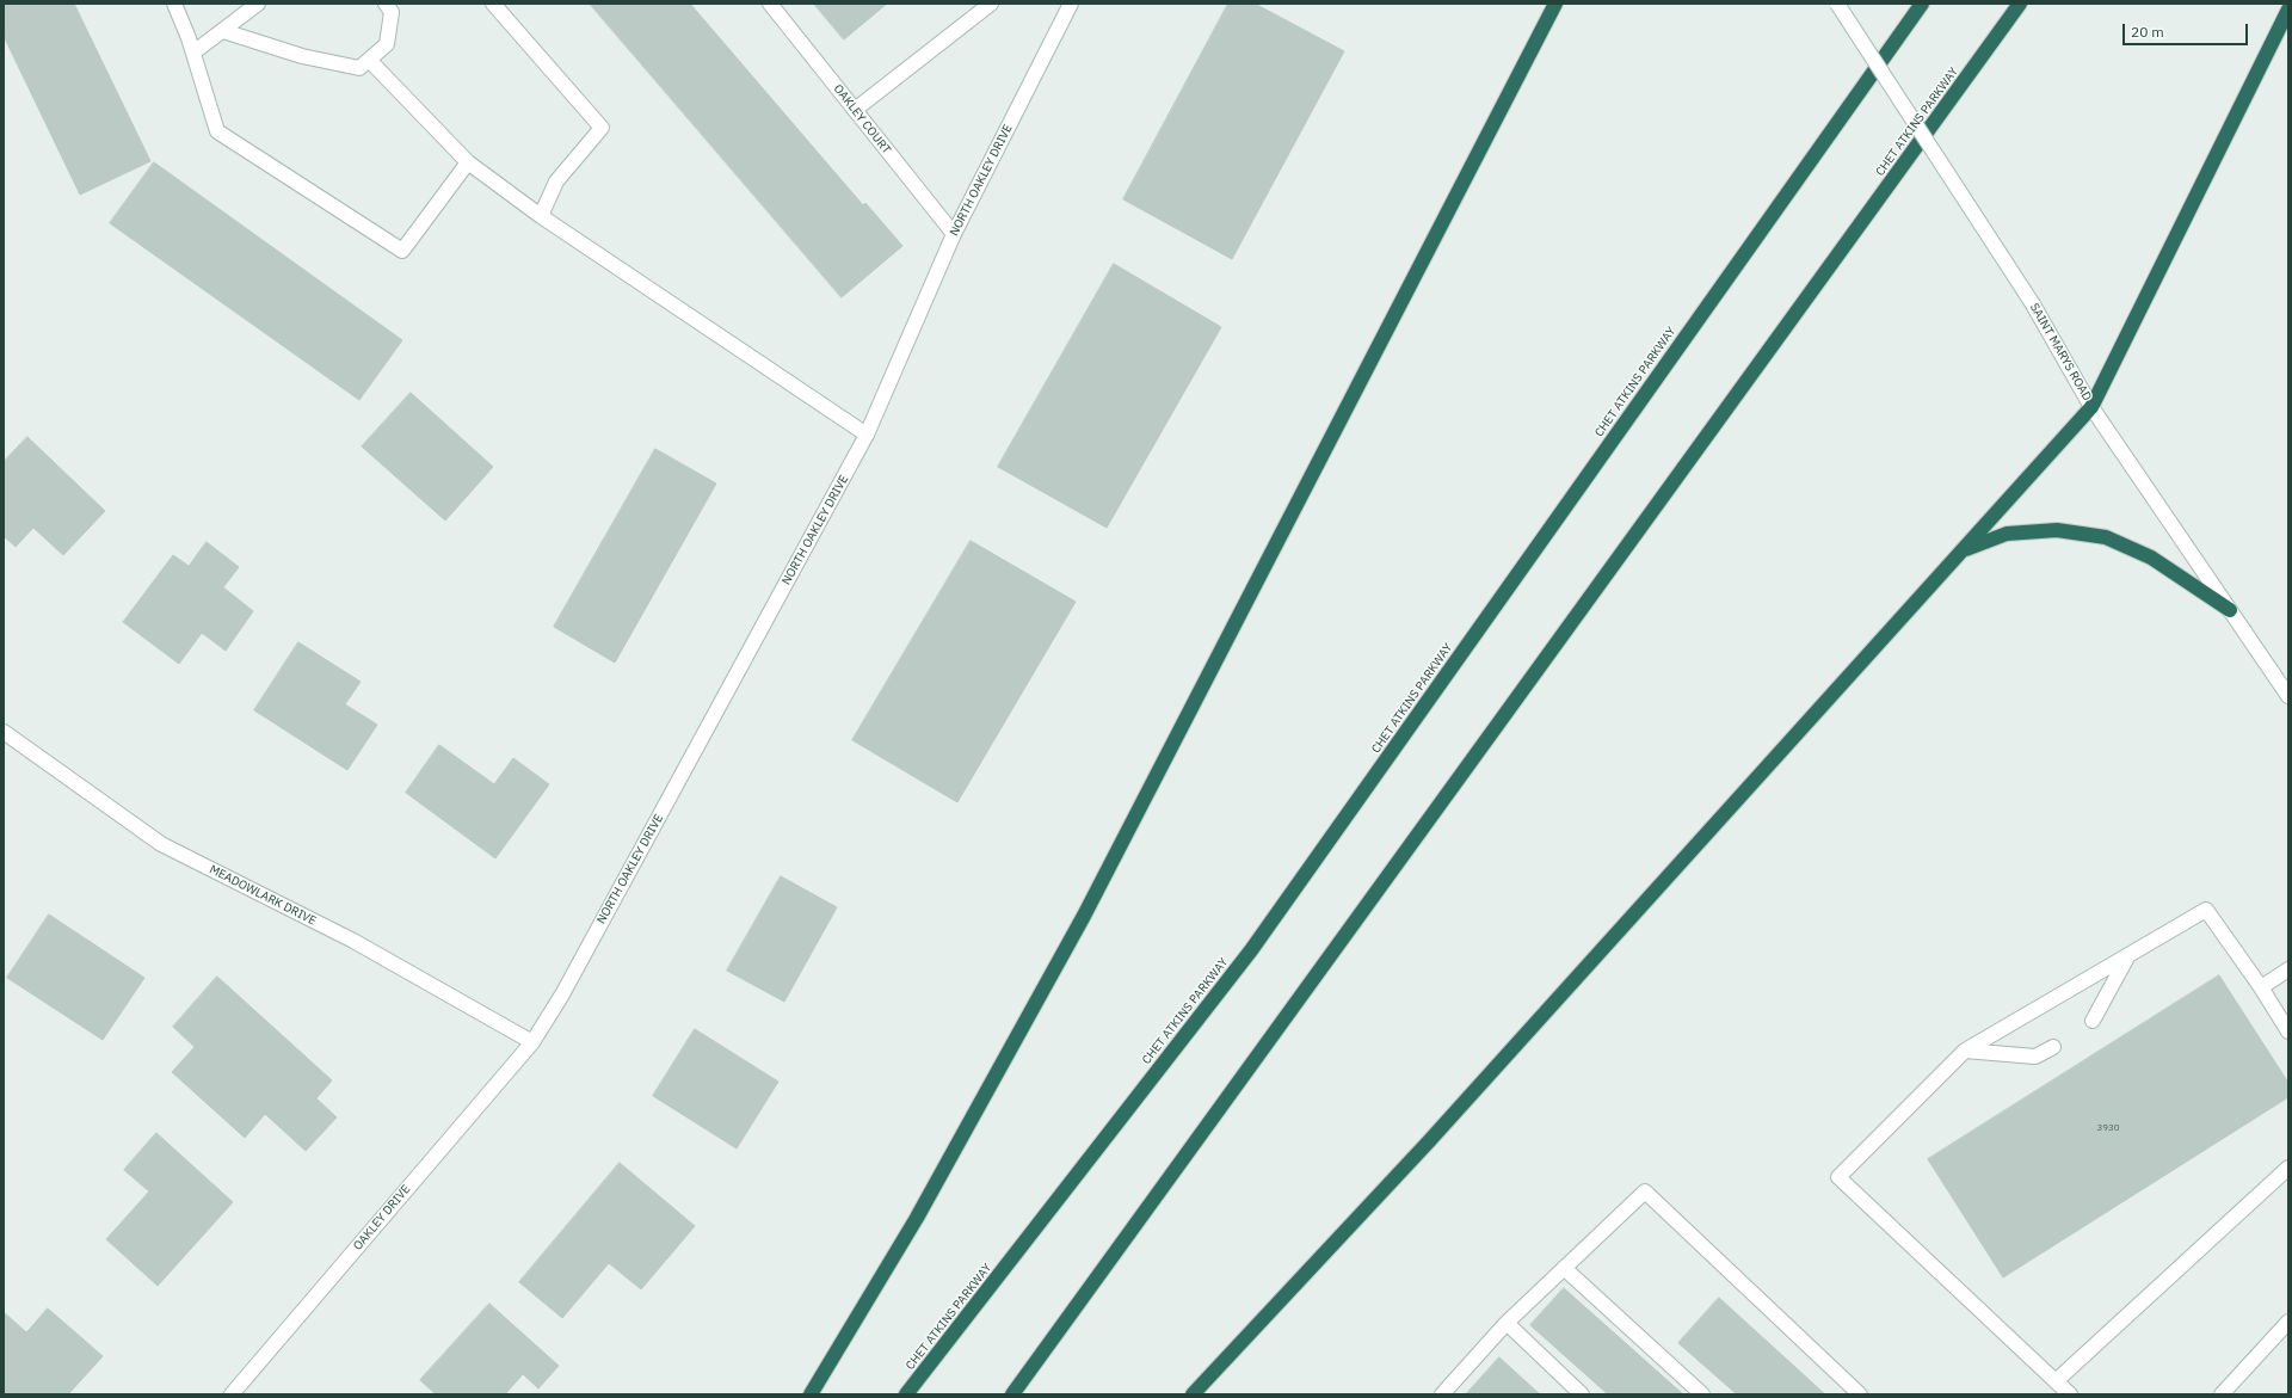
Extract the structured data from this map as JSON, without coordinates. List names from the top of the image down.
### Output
{
  "streets": {
    "highway": ["CHET ATKINS PARKWAY"],
    "street": [
      "OAKLEY COURT",
      "NORTH OAKLEY DRIVE",
      "SAINT MARYS ROAD",
      "MEADOWLARK DRIVE",
      "OAKLEY DRIVE"
    ]
  },
  "crossings": [
    ["OAKLEY COURT", "NORTH OAKLEY DRIVE"],
    ["NORTH OAKLEY DRIVE", "MEADOWLARK DRIVE"],
    ["NORTH OAKLEY DRIVE", "OAKLEY DRIVE"],
    ["MEADOWLARK DRIVE", "OAKLEY DRIVE"]
  ],
  "house_numbers": ["3930"],
  "scale_bar": "20 m"
}
